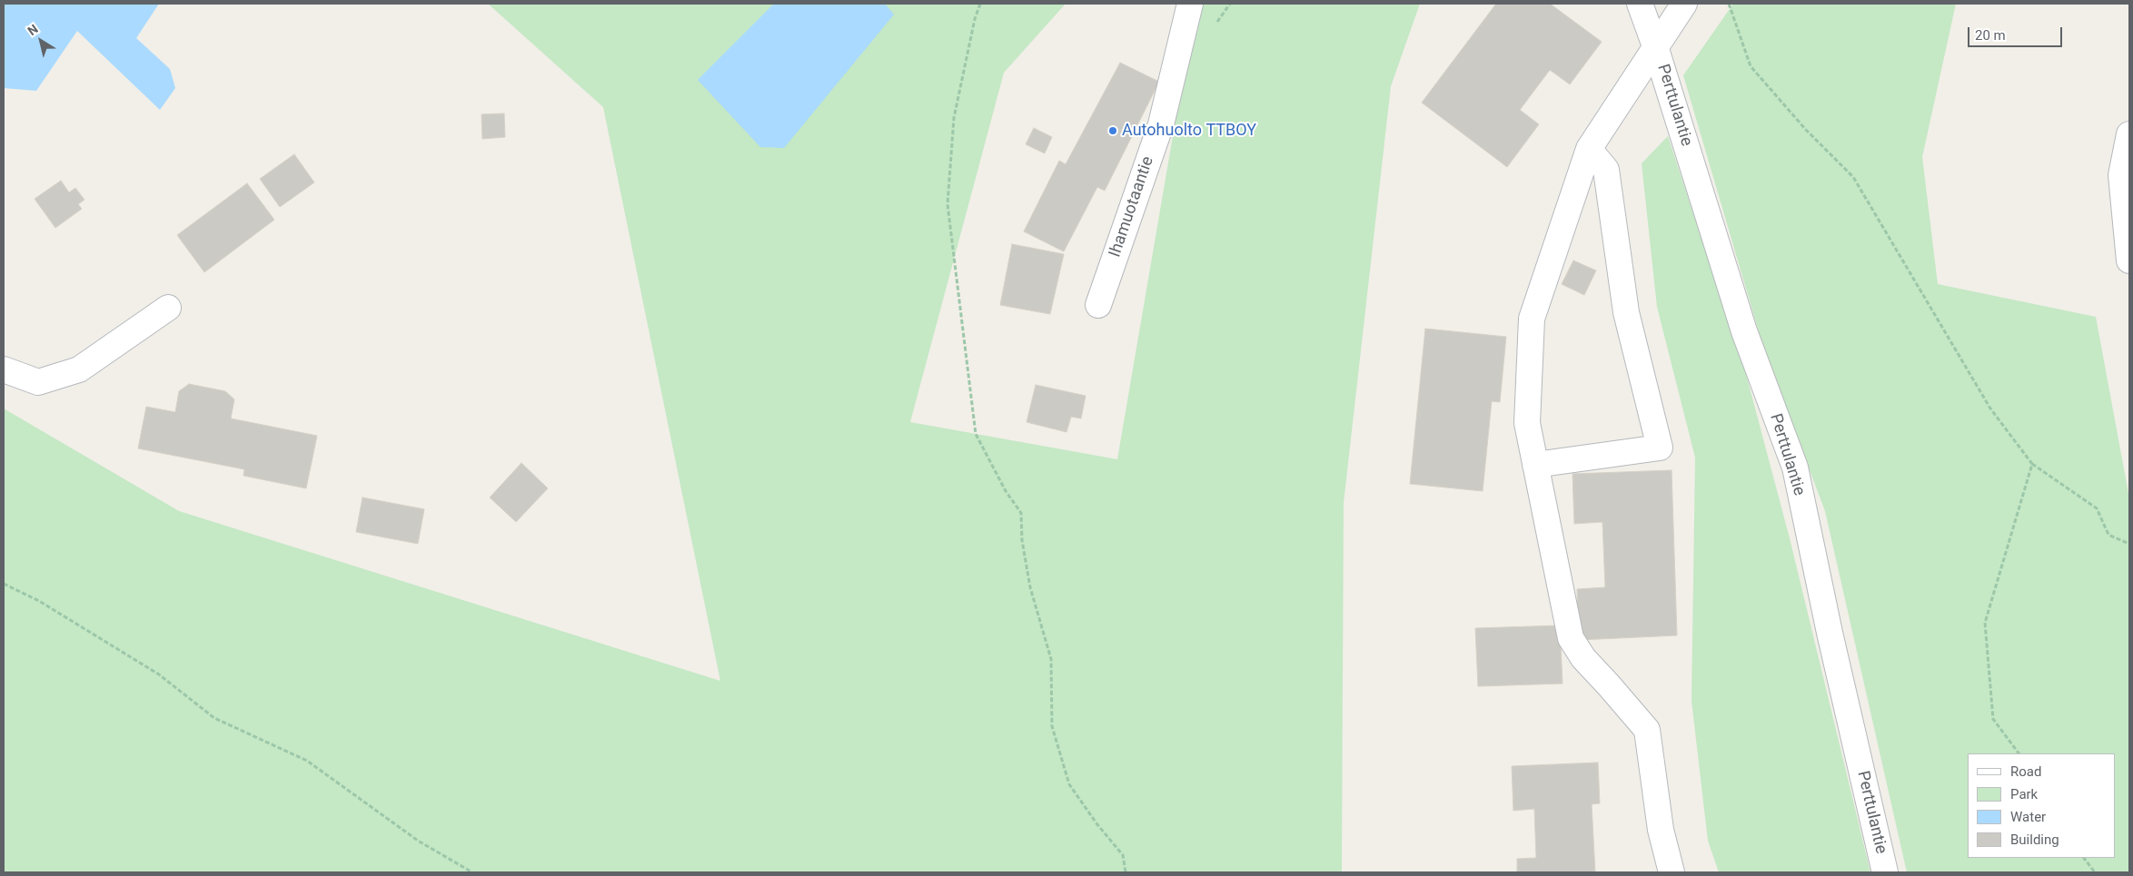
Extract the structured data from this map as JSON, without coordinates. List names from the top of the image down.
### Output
{
  "streets": {
    "street": ["Perttulantie", "Ihamuotaantie"]
  },
  "places": ["Autohuolto TTBOY"],
  "legend": [
    "Road",
    "Park",
    "Water",
    "Building"
  ],
  "scale_bar": "20 m",
  "north": "top left"
}
